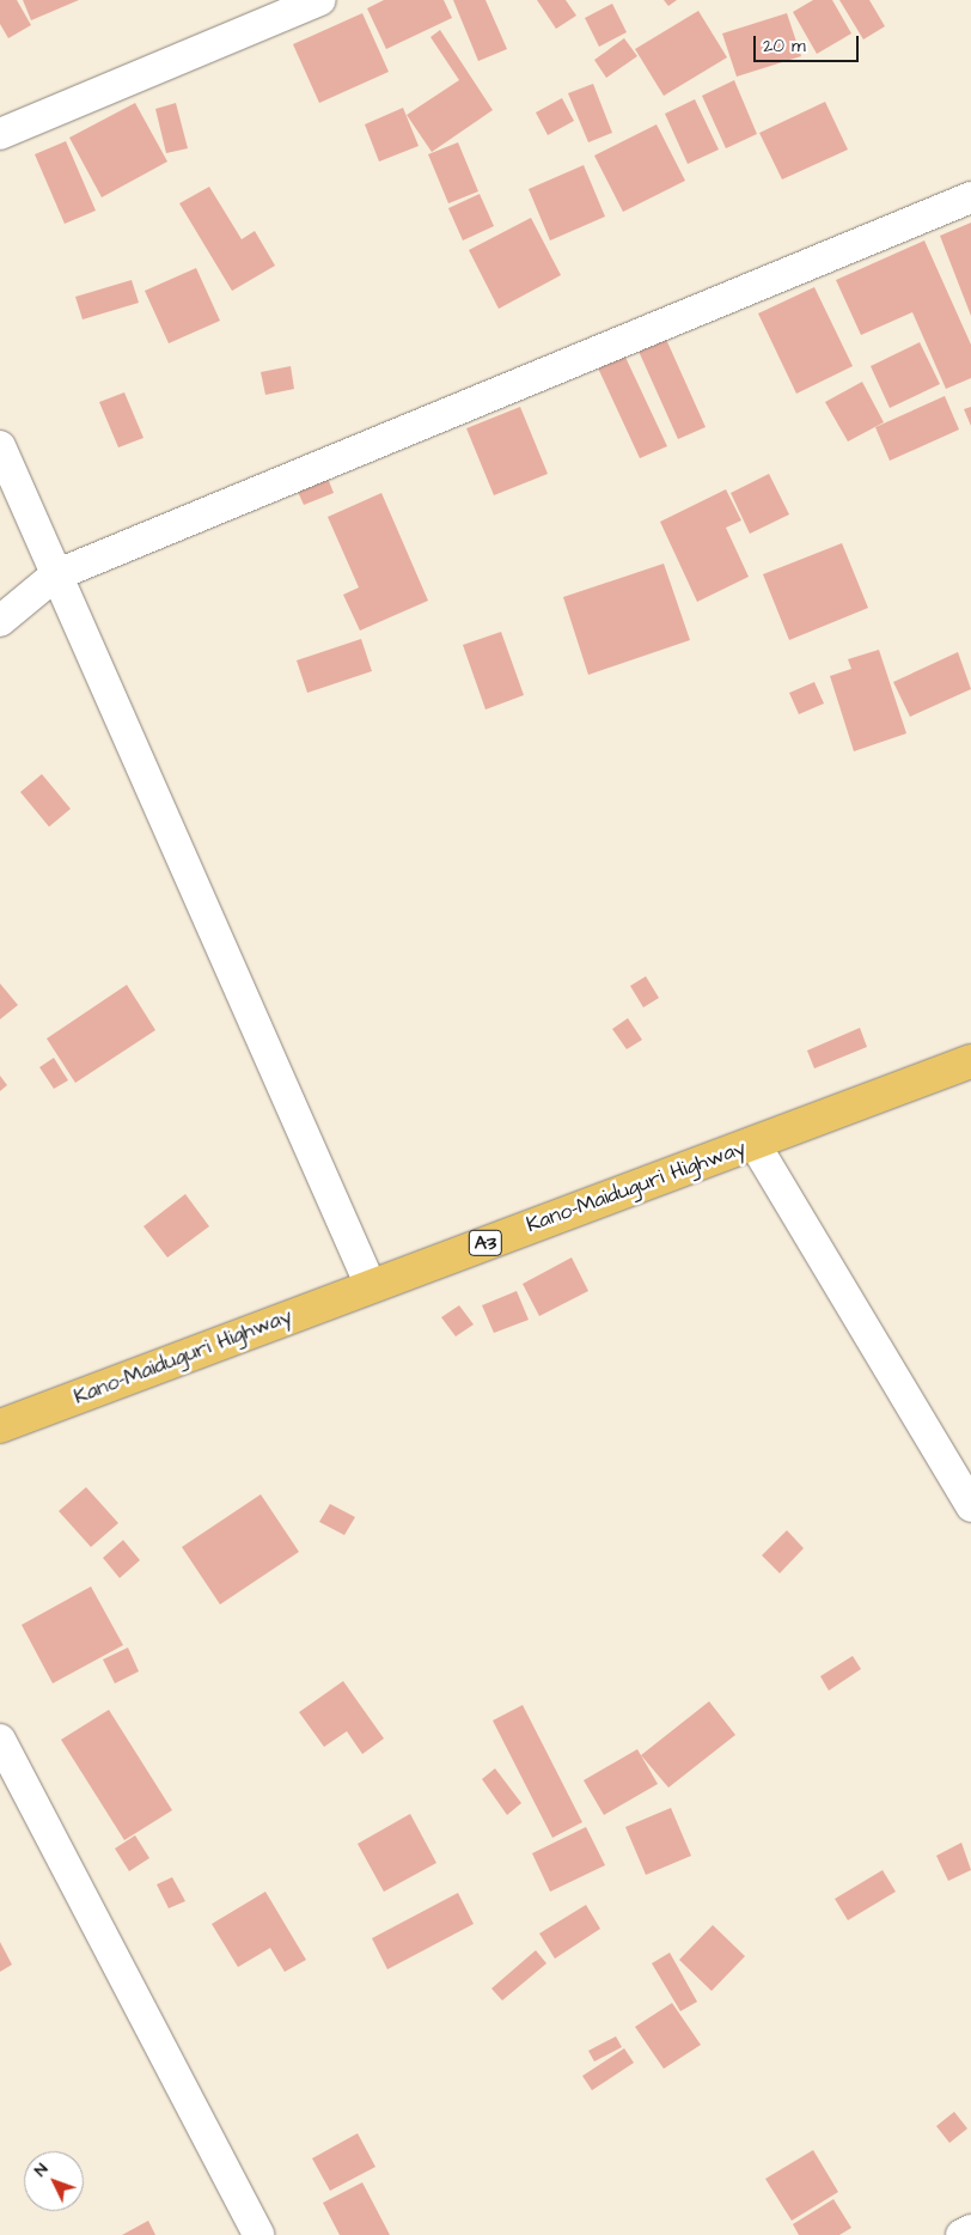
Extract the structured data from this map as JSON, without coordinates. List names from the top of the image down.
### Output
{
  "streets": {
    "highway": ["Kano-Maiduguri Highway", "A3"]
  },
  "scale_bar": "20 m",
  "north": "top left"
}
